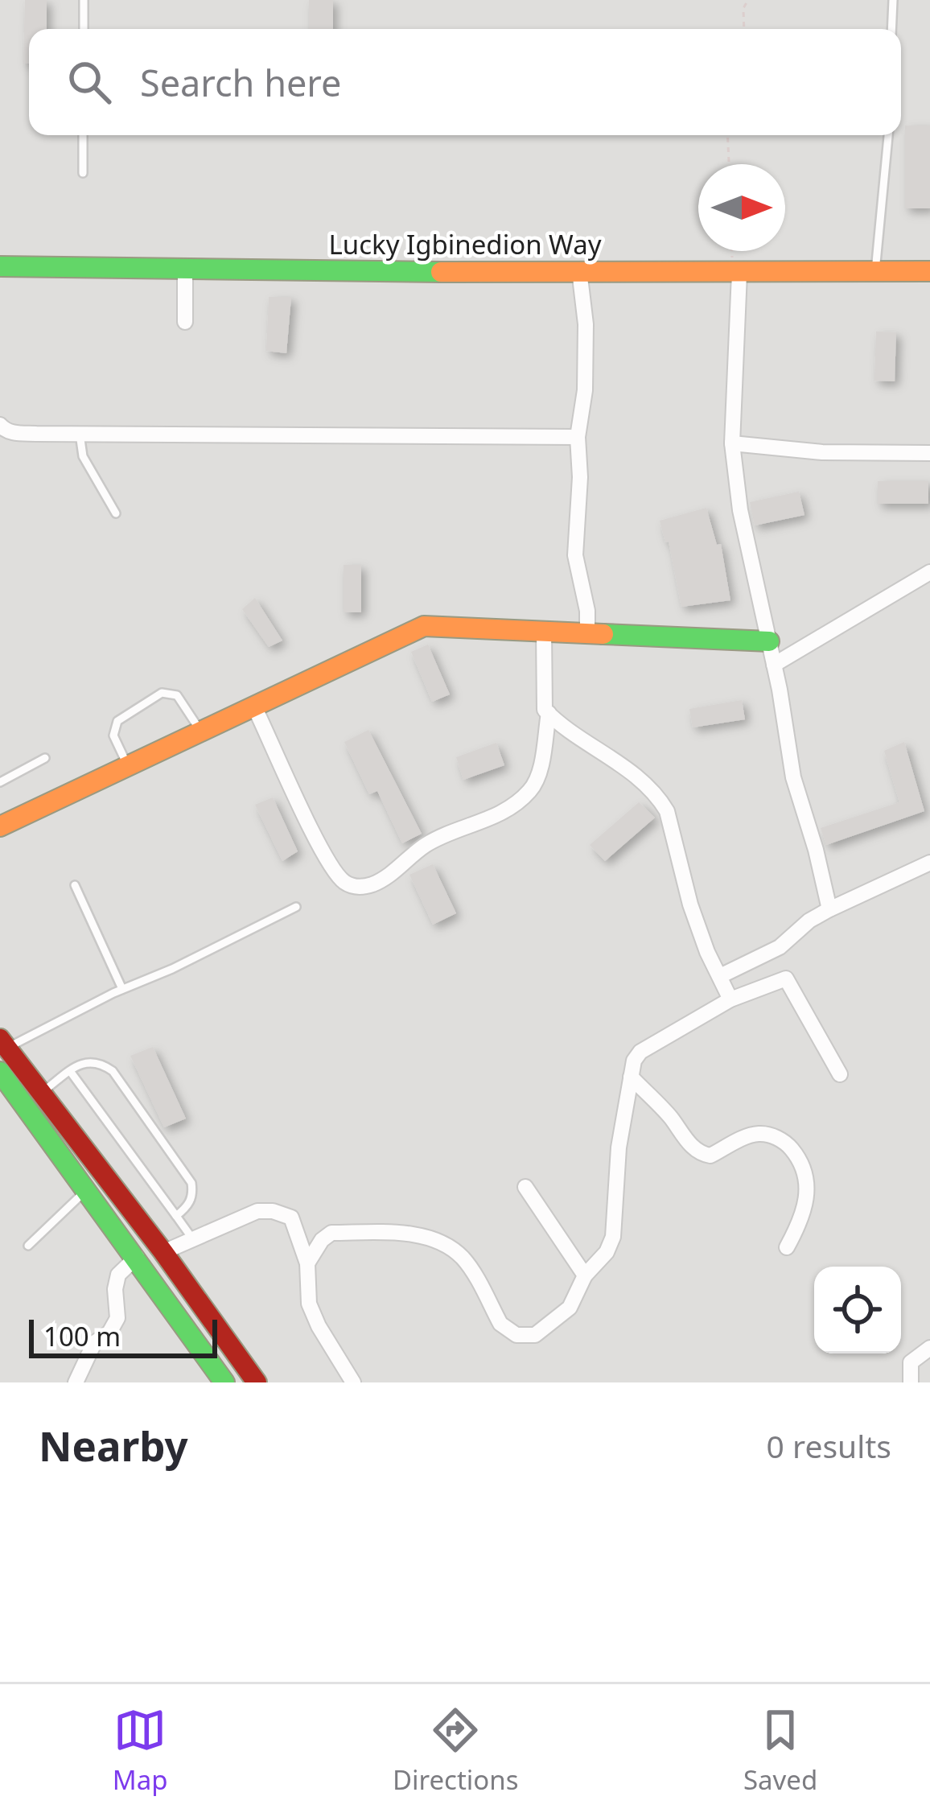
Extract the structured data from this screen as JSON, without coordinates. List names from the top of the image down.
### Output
{
  "streets": {
    "main road": ["Lucky Igbinedion Way"]
  },
  "scale_bar": "100 m",
  "north": "right",
  "page": {
    "search": "Search here",
    "scale": "100 m",
    "heading": ["Nearby", "0 results"],
    "nav": ["Map", "Directions", "Saved"]
  }
}
